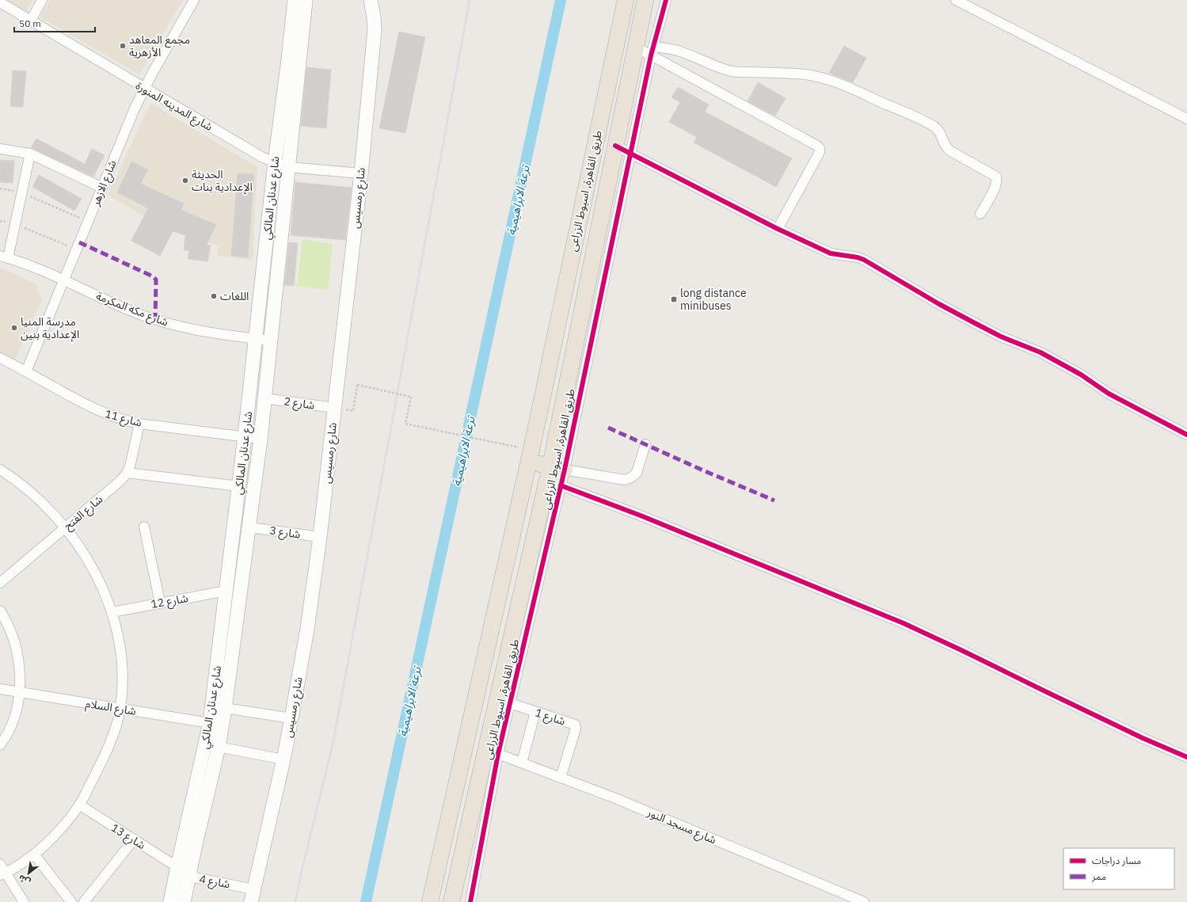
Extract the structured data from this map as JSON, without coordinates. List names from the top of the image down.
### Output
{
  "streets": {
    "highway": ["طريق القاهرة, اسيوط الزراعى"],
    "main road": ["شارع عدنان المالكي", "شارع رمسيس"],
    "street": [
      "شارع المدينه المنورة",
      "شارع الازهر",
      "شارع مكه المكرمة",
      "شارع 2",
      "شارع 11",
      "شارع الفتح",
      "شارع 3",
      "شارع 12",
      "شارع السلام",
      "شارع 1",
      "شارع مسجد النور",
      "شارع 13",
      "شارع 4"
    ]
  },
  "crossings": [
    ["شارع المدينه المنورة", "شارع الازهر"],
    ["شارع المدينه المنورة", "شارع عدنان المالكي"],
    ["شارع المدينه المنورة", "شارع رمسيس"],
    ["شارع الازهر", "شارع مكه المكرمة"],
    ["شارع الازهر", "شارع 11"],
    ["طريق القاهرة, اسيوط الزراعى", "شارع 1"],
    ["طريق القاهرة, اسيوط الزراعى", "شارع مسجد النور"],
    ["شارع عدنان المالكي", "شارع مكه المكرمة"],
    ["شارع عدنان المالكي", "شارع 2"],
    ["شارع عدنان المالكي", "شارع 11"],
    ["شارع عدنان المالكي", "شارع 3"],
    ["شارع عدنان المالكي", "شارع 12"],
    ["شارع عدنان المالكي", "شارع السلام"],
    ["شارع عدنان المالكي", "شارع 13"],
    ["شارع عدنان المالكي", "شارع 4"],
    ["شارع رمسيس", "شارع 2"],
    ["شارع رمسيس", "شارع 3"],
    ["شارع رمسيس", "شارع 4"],
    ["شارع 11", "شارع الفتح"],
    ["شارع 1", "شارع مسجد النور"],
    ["شارع 13", "شارع 4"]
  ],
  "water": ["ترعة الابراهيمية"],
  "places": {
    "other": [
      "مجمع المعاهد الأزهرية",
      "الحديثة الإعدادية بنات",
      "اللغات",
      "مدرسة المنيا الإعدادية بنين"
    ],
    "transit": ["long distance minibuses"]
  },
  "legend": ["مسار دراجات", "ممر"],
  "scale_bar": "50 m",
  "north": "bottom left"
}
